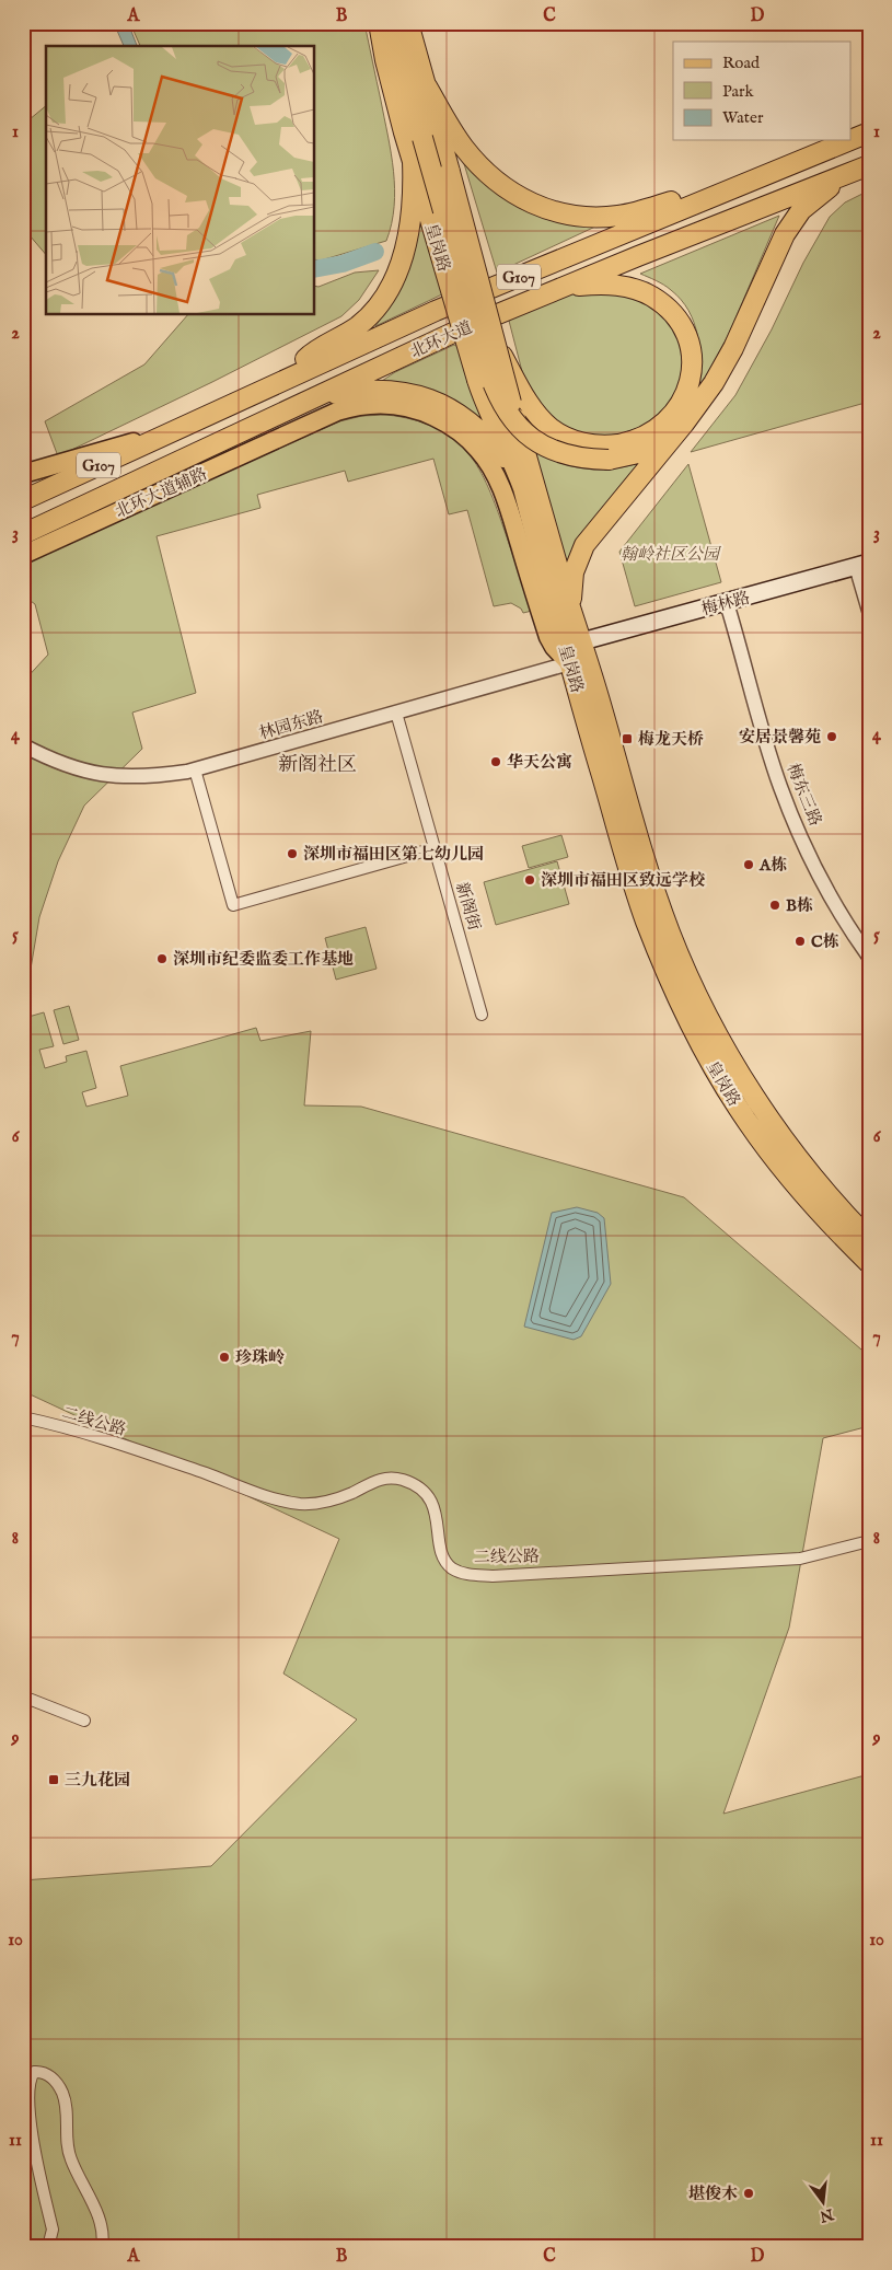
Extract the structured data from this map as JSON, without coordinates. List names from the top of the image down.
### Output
{
  "streets": {
    "highway": ["皇岗路", "G107", "北环大道"],
    "main road": ["北环大道辅路", "梅林路"],
    "street": [
      "林园东路",
      "梅东三路",
      "新阁街",
      "二线公路"
    ]
  },
  "crossings": [
    ["皇岗路", "北环大道辅路"],
    ["皇岗路", "梅林路"],
    ["皇岗路", "林园东路"],
    ["北环大道辅路", "林园东路"],
    ["梅林路", "梅东三路"],
    ["林园东路", "新阁街"]
  ],
  "districts": ["新阁社区"],
  "parks": ["翰岭社区公园"],
  "places": {
    "other": [
      "安居景馨苑",
      "华天公寓",
      "深圳市福田区第七幼儿园",
      "A栋",
      "深圳市福田区致远学校",
      "B栋",
      "C栋",
      "深圳市纪委监委工作基地",
      "珍珠岭",
      "堪俊木"
    ],
    "transit": ["梅龙天桥", "三九花园"]
  },
  "legend": ["Road", "Park", "Water"],
  "north": "bottom",
  "grid": {
    "columns": [
      "A",
      "B",
      "C",
      "D"
    ],
    "rows": [
      "1",
      "2",
      "3",
      "4",
      "5",
      "6",
      "7",
      "8",
      "9",
      "10",
      "11"
    ]
  }
}
